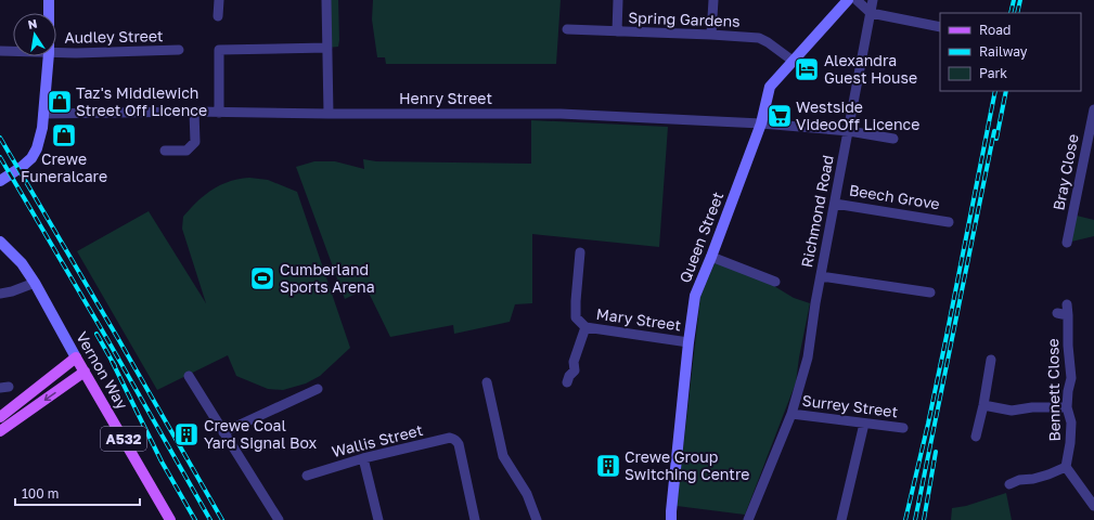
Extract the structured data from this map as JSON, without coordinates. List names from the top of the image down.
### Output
{
  "streets": {
    "main road": ["Vernon Way", "A532"],
    "street": [
      "Spring Gardens",
      "Audley Street",
      "Henry Street",
      "Bray Close",
      "Beech Grove",
      "Richmond Road",
      "Queen Street",
      "Mary Street",
      "Bennett Close",
      "Surrey Street",
      "Wallis Street"
    ]
  },
  "crossings": [
    ["Spring Gardens", "Queen Street"],
    ["Henry Street", "Richmond Road"],
    ["Henry Street", "Queen Street"],
    ["Beech Grove", "Richmond Road"],
    ["Richmond Road", "Surrey Street"],
    ["Queen Street", "Mary Street"]
  ],
  "places": {
    "hotel": ["Alexandra Guest House"],
    "shop": ["Taz's Middlewich Street Off Licence", "Crewe Funeralcare"],
    "supermarket": ["Westside VideoOff Licence"],
    "sports": ["Cumberland Sports Arena"],
    "building": ["Crewe Coal Yard Signal Box", "Crewe Group Switching Centre"]
  },
  "legend": ["Road", "Railway", "Park"],
  "scale_bar": "100 m",
  "north": "top"
}
